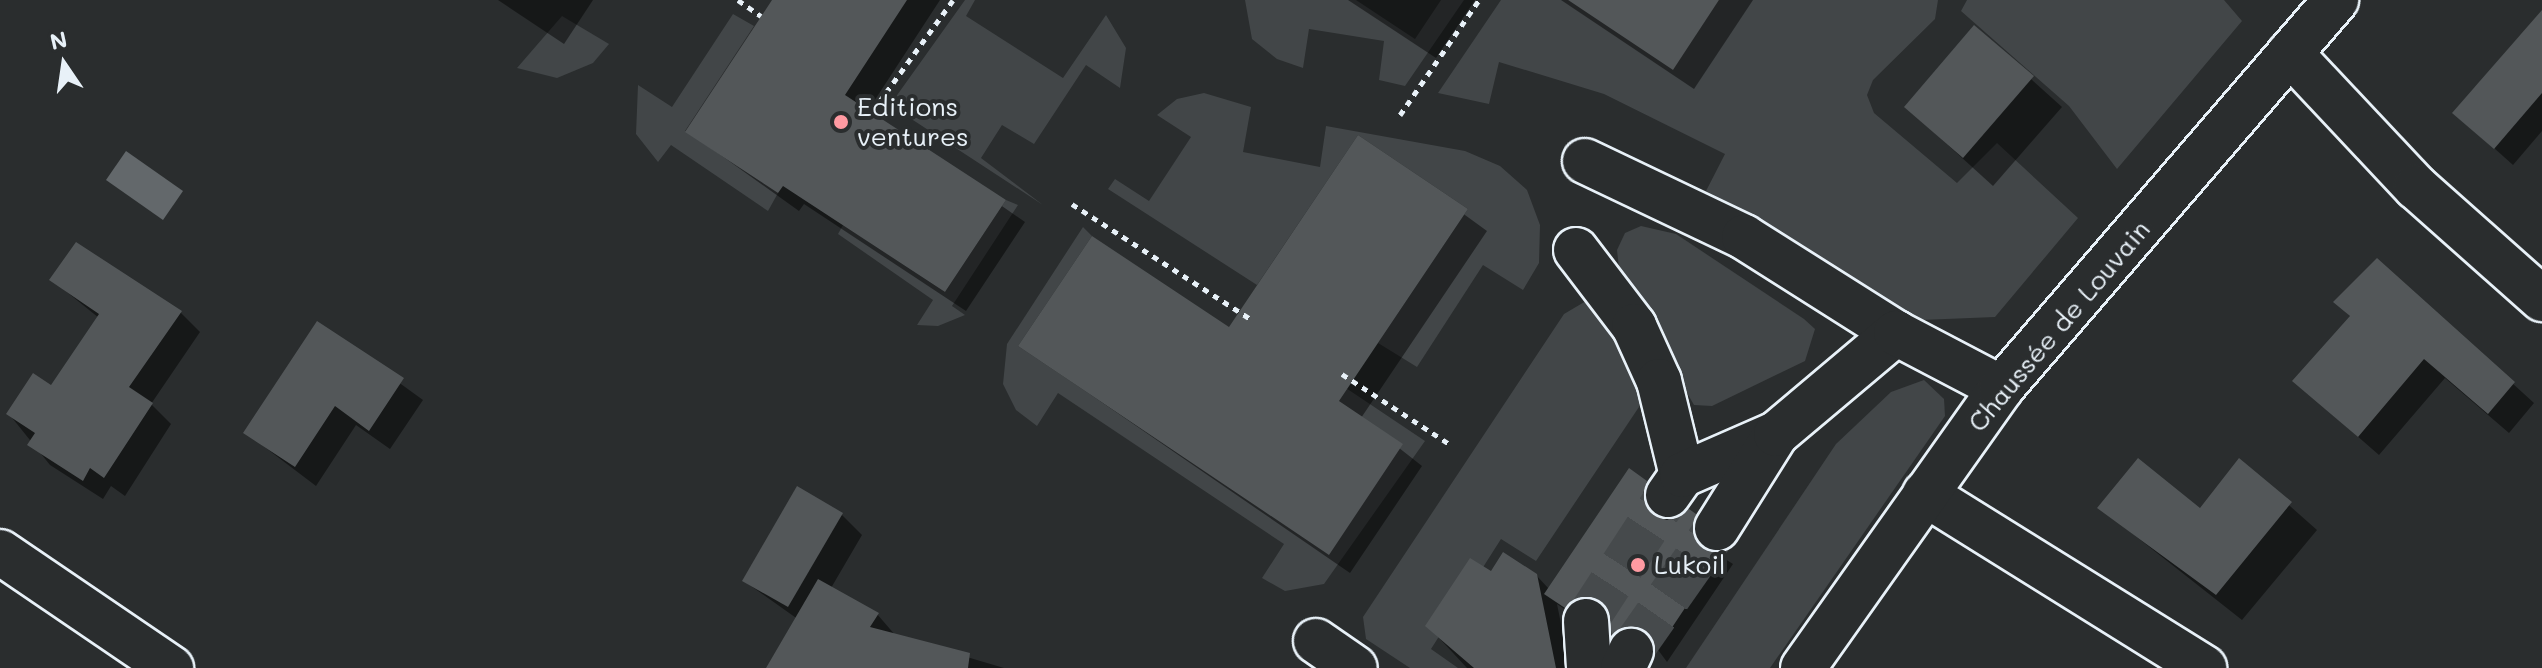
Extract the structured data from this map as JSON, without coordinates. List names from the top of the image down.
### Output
{
  "streets": {
    "main road": ["Chaussée de Louvain"]
  },
  "places": ["Editions ventures", "Lukoil"],
  "north": "top"
}
